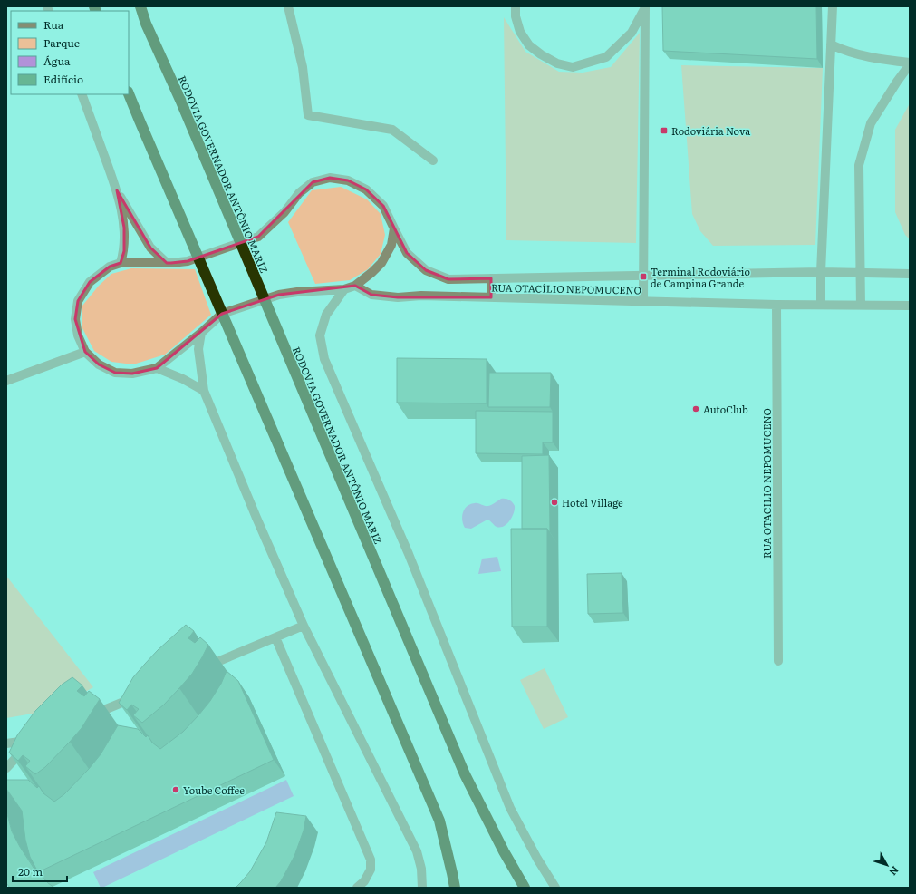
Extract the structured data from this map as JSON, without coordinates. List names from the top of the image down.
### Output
{
  "streets": {
    "highway": ["RODOVIA GOVERNADOR ANTÔNIO MARIZ"],
    "street": ["RUA OTACÍLIO NEPOMUCENO", "RUA OTACILIO NEPOMUCENO"]
  },
  "crossings": [
    ["RUA OTACÍLIO NEPOMUCENO", "RUA OTACILIO NEPOMUCENO"]
  ],
  "places": {
    "transit": ["Rodoviária Nova", "Terminal Rodoviário de Campina Grande"],
    "other": ["AutoClub", "Hotel Village", "Yoube Coffee"]
  },
  "legend": [
    "Rua",
    "Parque",
    "Água",
    "Edifício"
  ],
  "scale_bar": "20 m",
  "north": "bottom right"
}
